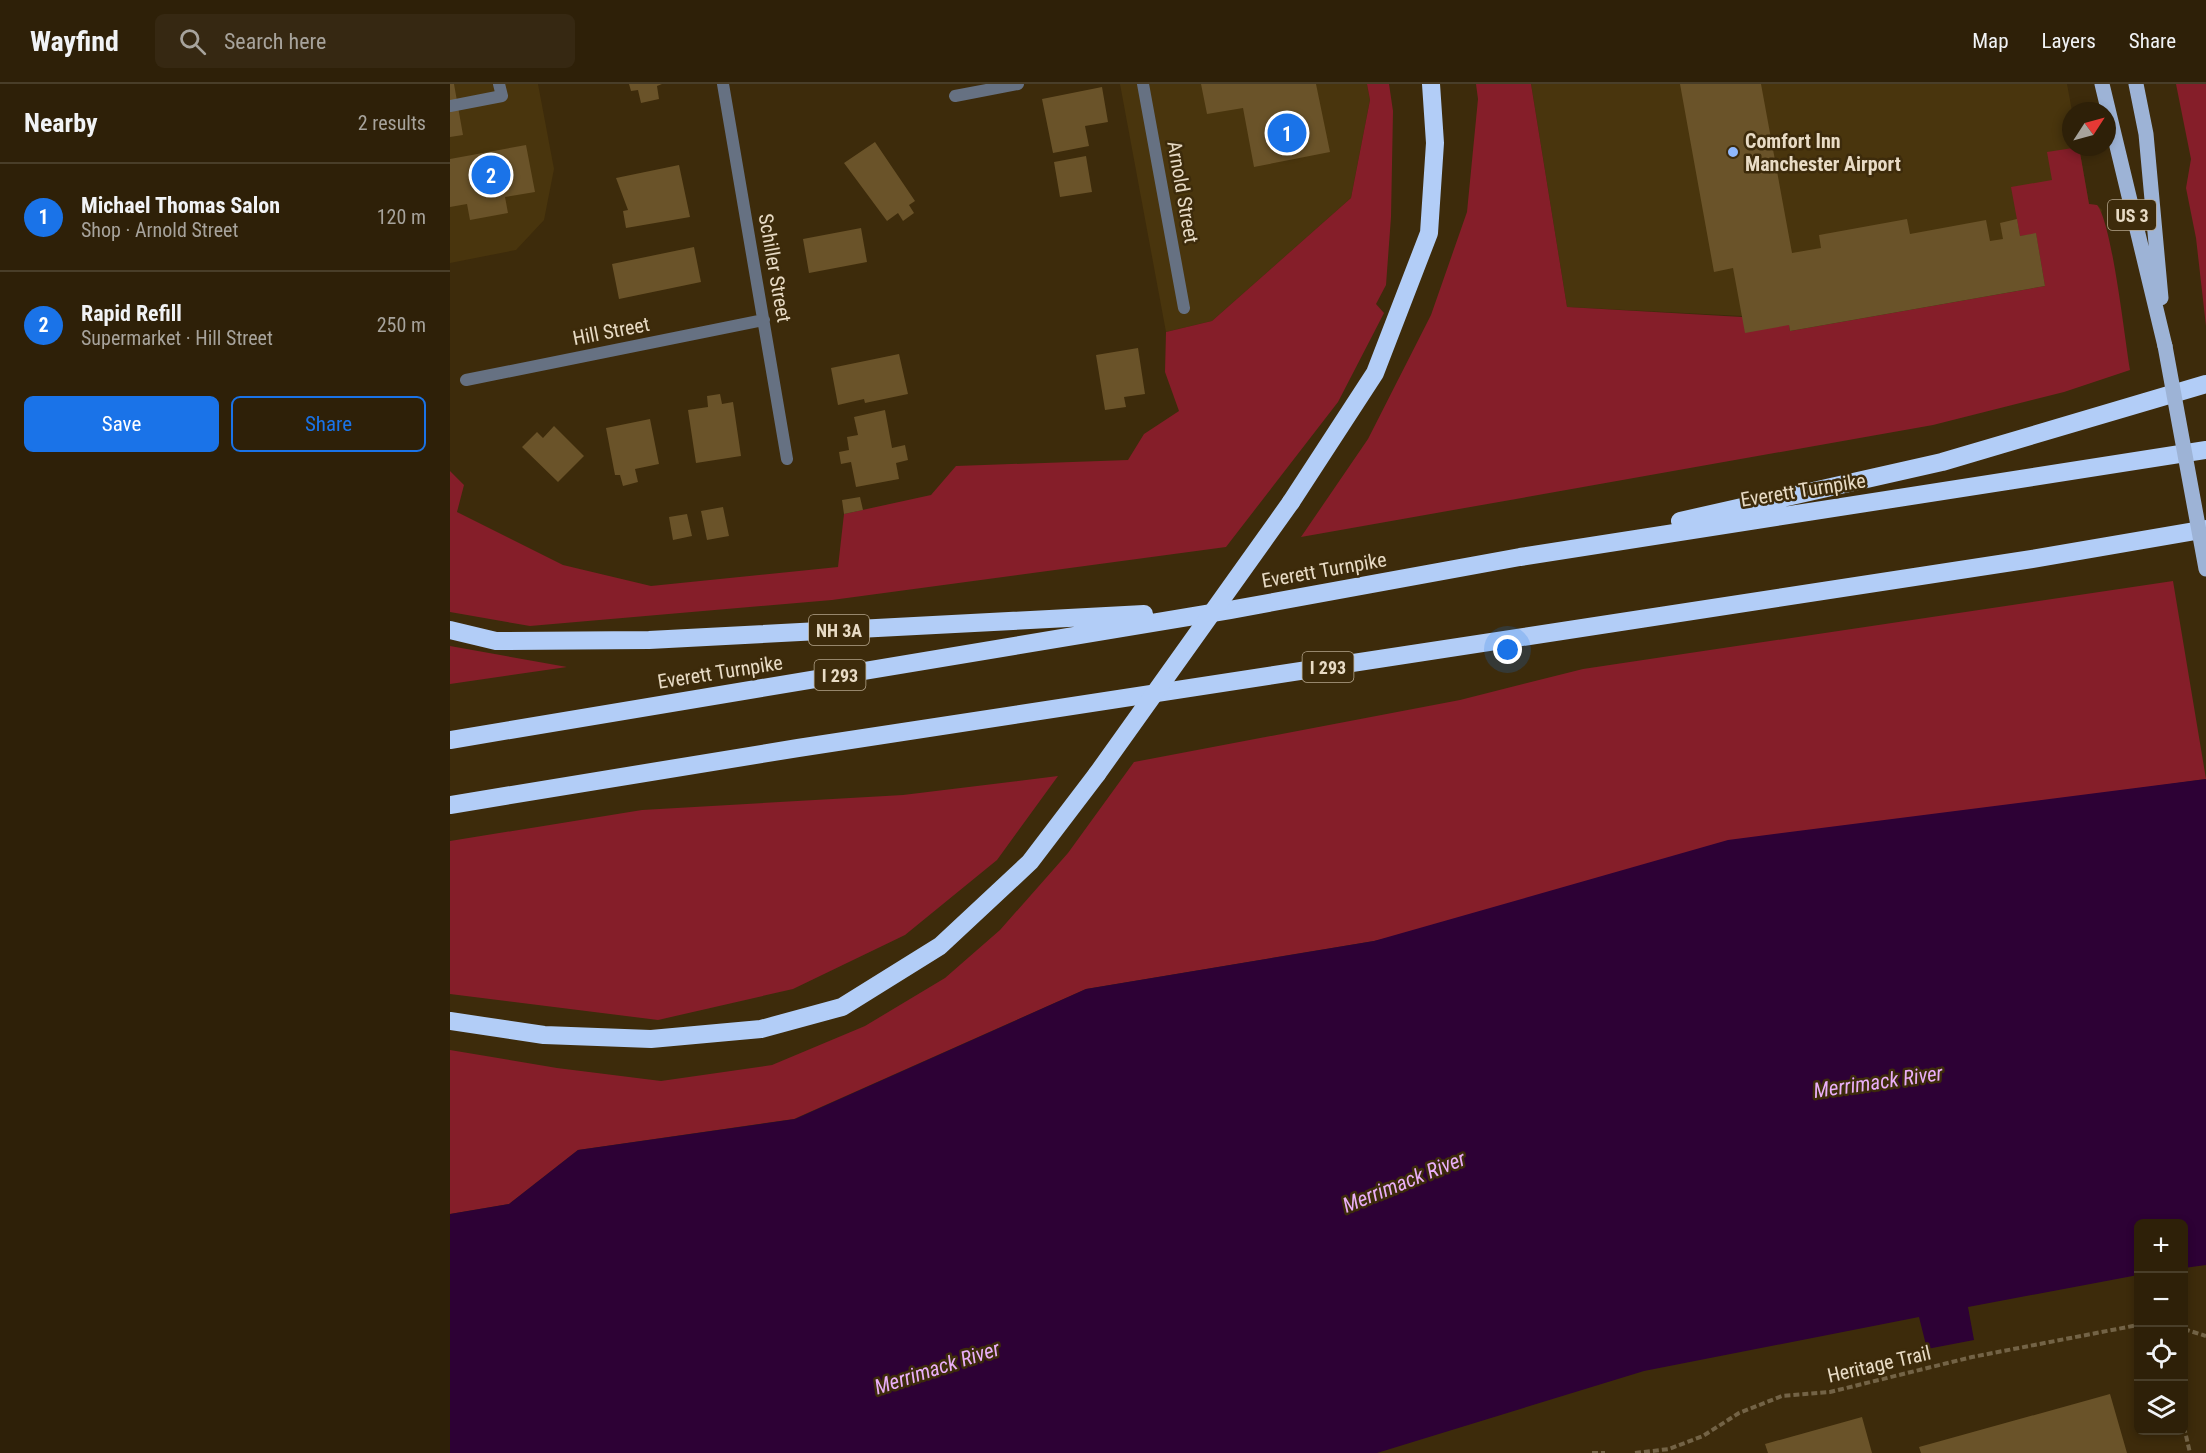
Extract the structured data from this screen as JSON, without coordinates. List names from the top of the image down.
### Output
{
  "streets": {
    "highway": ["Everett Turnpike", "NH 3A", "I 293"],
    "main road": ["US 3"],
    "street": ["Arnold Street", "Schiller Street", "Hill Street"],
    "path": ["Heritage Trail"]
  },
  "crossings": [
    ["Schiller Street", "Hill Street"],
    ["Everett Turnpike", "NH 3A"]
  ],
  "water": ["Merrimack River"],
  "places": ["Comfort Inn Manchester Airport"],
  "north": "top right",
  "page": {
    "header": "Wayfind",
    "search": "Search here",
    "nav": ["Map", "Layers", "Share"],
    "heading": ["Nearby", "2 results"],
    "pins": ["1", "2"],
    "list": [
      {
        "mark": "1",
        "name": "Michael Thomas Salon",
        "note": "Shop · Arnold Street",
        "value": "120 m"
      },
      {
        "mark": "2",
        "name": "Rapid Refill",
        "note": "Supermarket · Hill Street",
        "value": "250 m"
      }
    ],
    "buttons": ["Save", "Share"],
    "map_buttons": ["+", "−"]
  }
}
